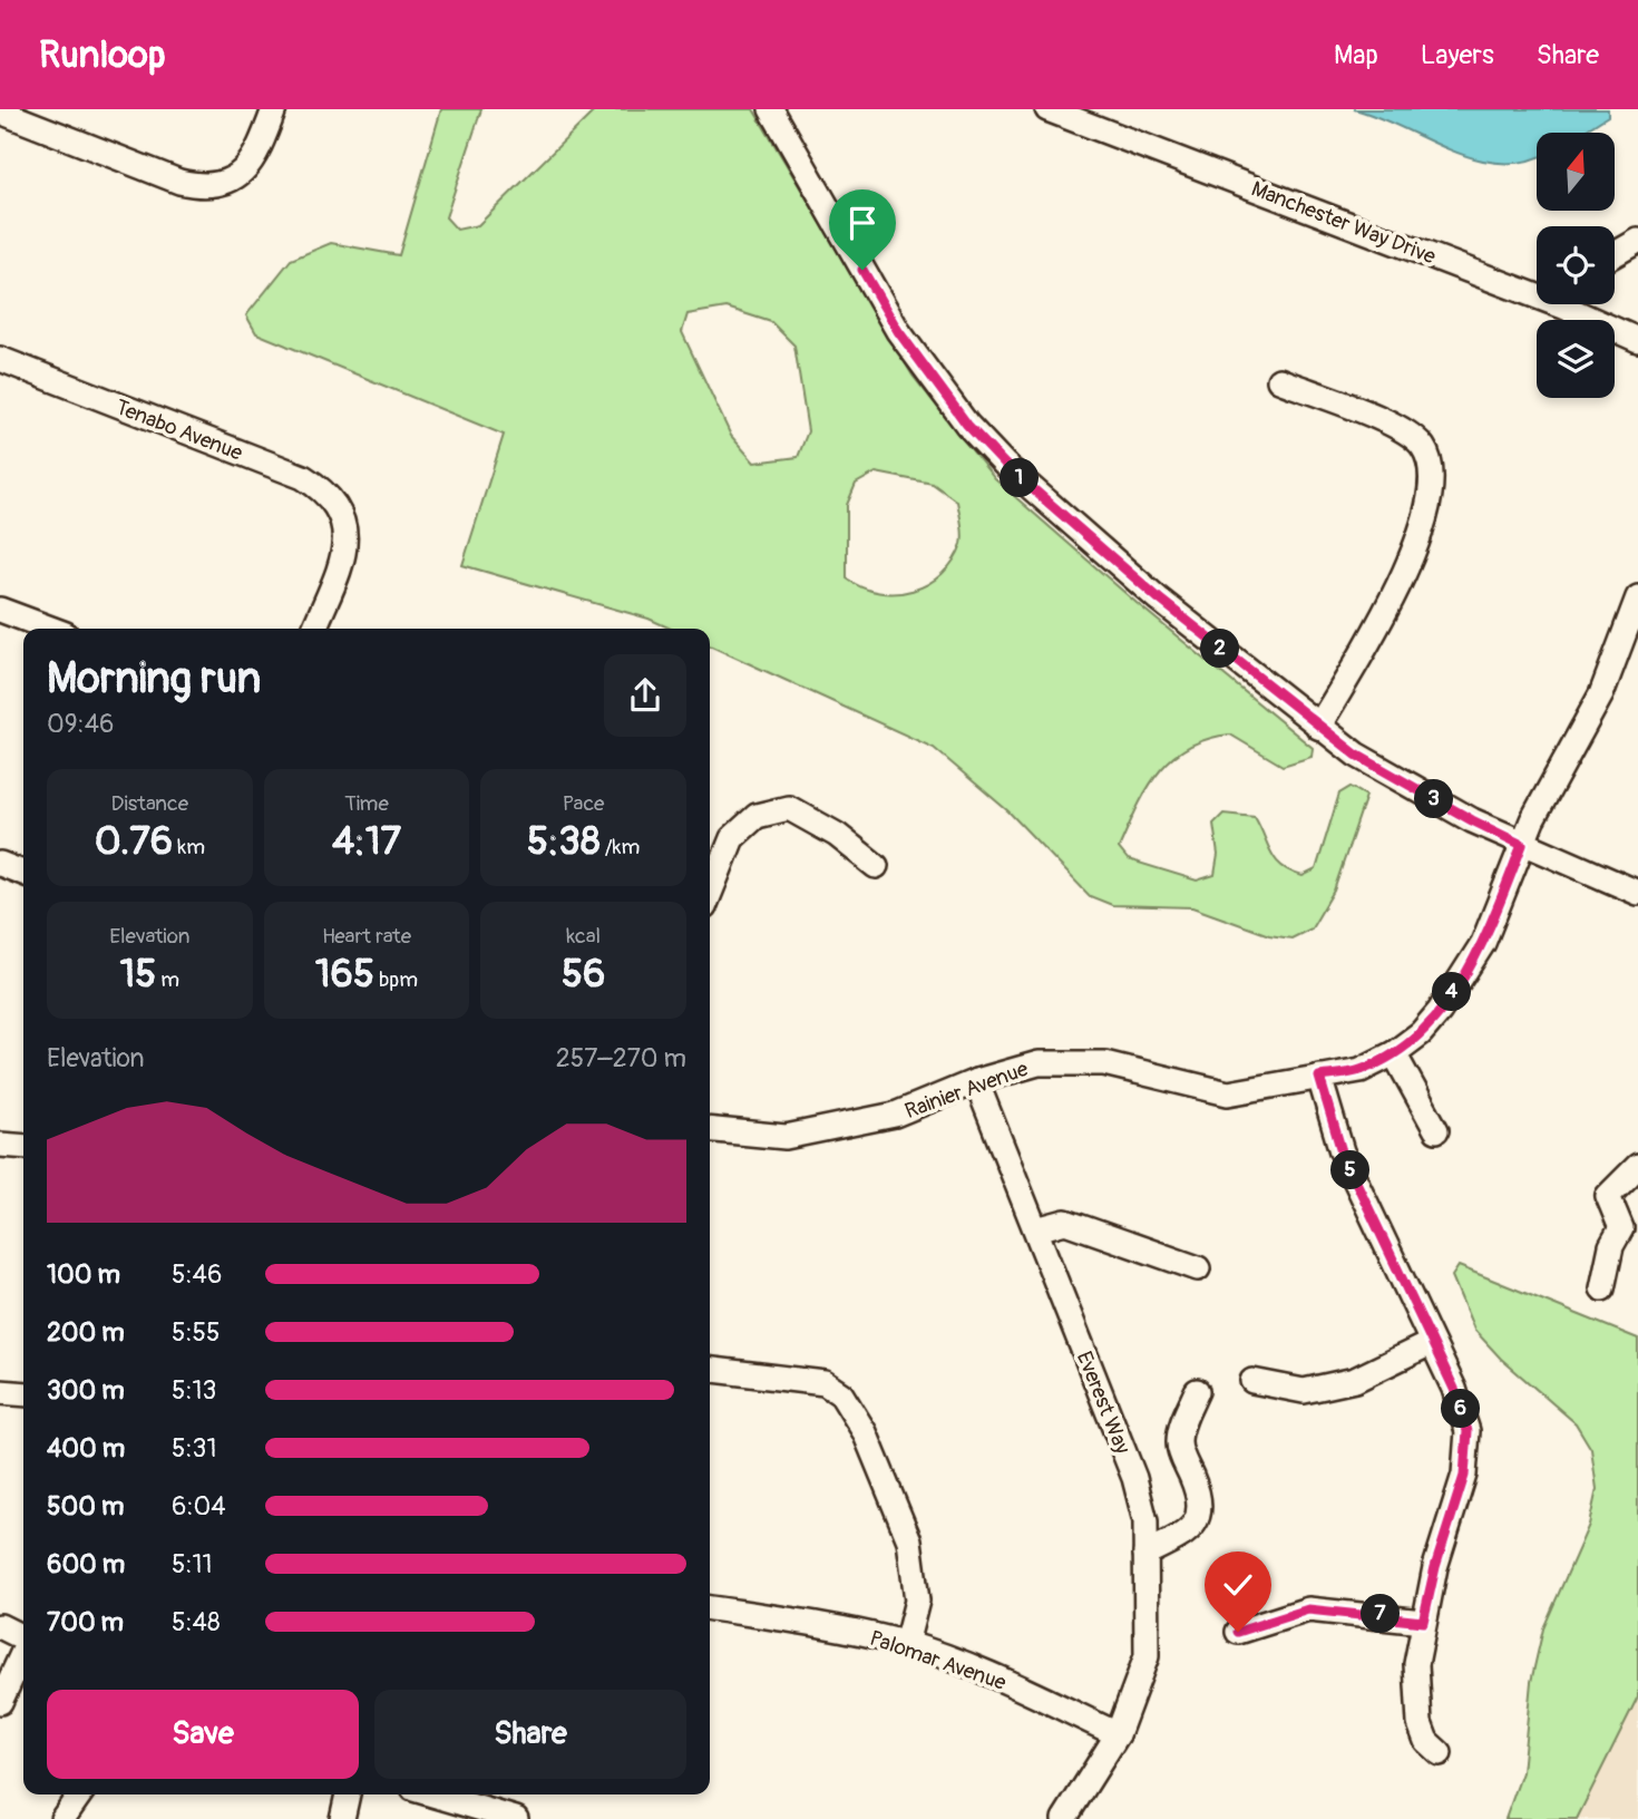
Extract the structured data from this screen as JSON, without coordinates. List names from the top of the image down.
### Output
{
  "streets": {
    "street": [
      "Manchester Way Drive",
      "Tenabo Avenue",
      "Rainier Avenue",
      "Everest Way",
      "Palomar Avenue"
    ]
  },
  "crossings": [
    ["Rainier Avenue", "Everest Way"],
    ["Everest Way", "Palomar Avenue"]
  ],
  "north": "top",
  "page": {
    "header": "Runloop",
    "nav": ["Map", "Layers", "Share"],
    "pins": [
      "1",
      "2",
      "3",
      "4",
      "5",
      "6",
      "7"
    ],
    "heading": ["Morning run", "09:46"],
    "stats": [
      ["Distance", "0.76 km"],
      ["Time", "4:17"],
      ["Pace", "5:38 /km"],
      ["Elevation", "15 m"],
      ["Heart rate", "165 bpm"],
      ["kcal", "56"]
    ],
    "chart": ["Elevation", "257–270 m"],
    "list": [
      {
        "name": "100 m",
        "note": "5:46"
      },
      {
        "name": "200 m",
        "note": "5:55"
      },
      {
        "name": "300 m",
        "note": "5:13"
      },
      {
        "name": "400 m",
        "note": "5:31"
      },
      {
        "name": "500 m",
        "note": "6:04"
      },
      {
        "name": "600 m",
        "note": "5:11"
      },
      {
        "name": "700 m",
        "note": "5:48"
      }
    ],
    "buttons": ["Save", "Share"]
  }
}
